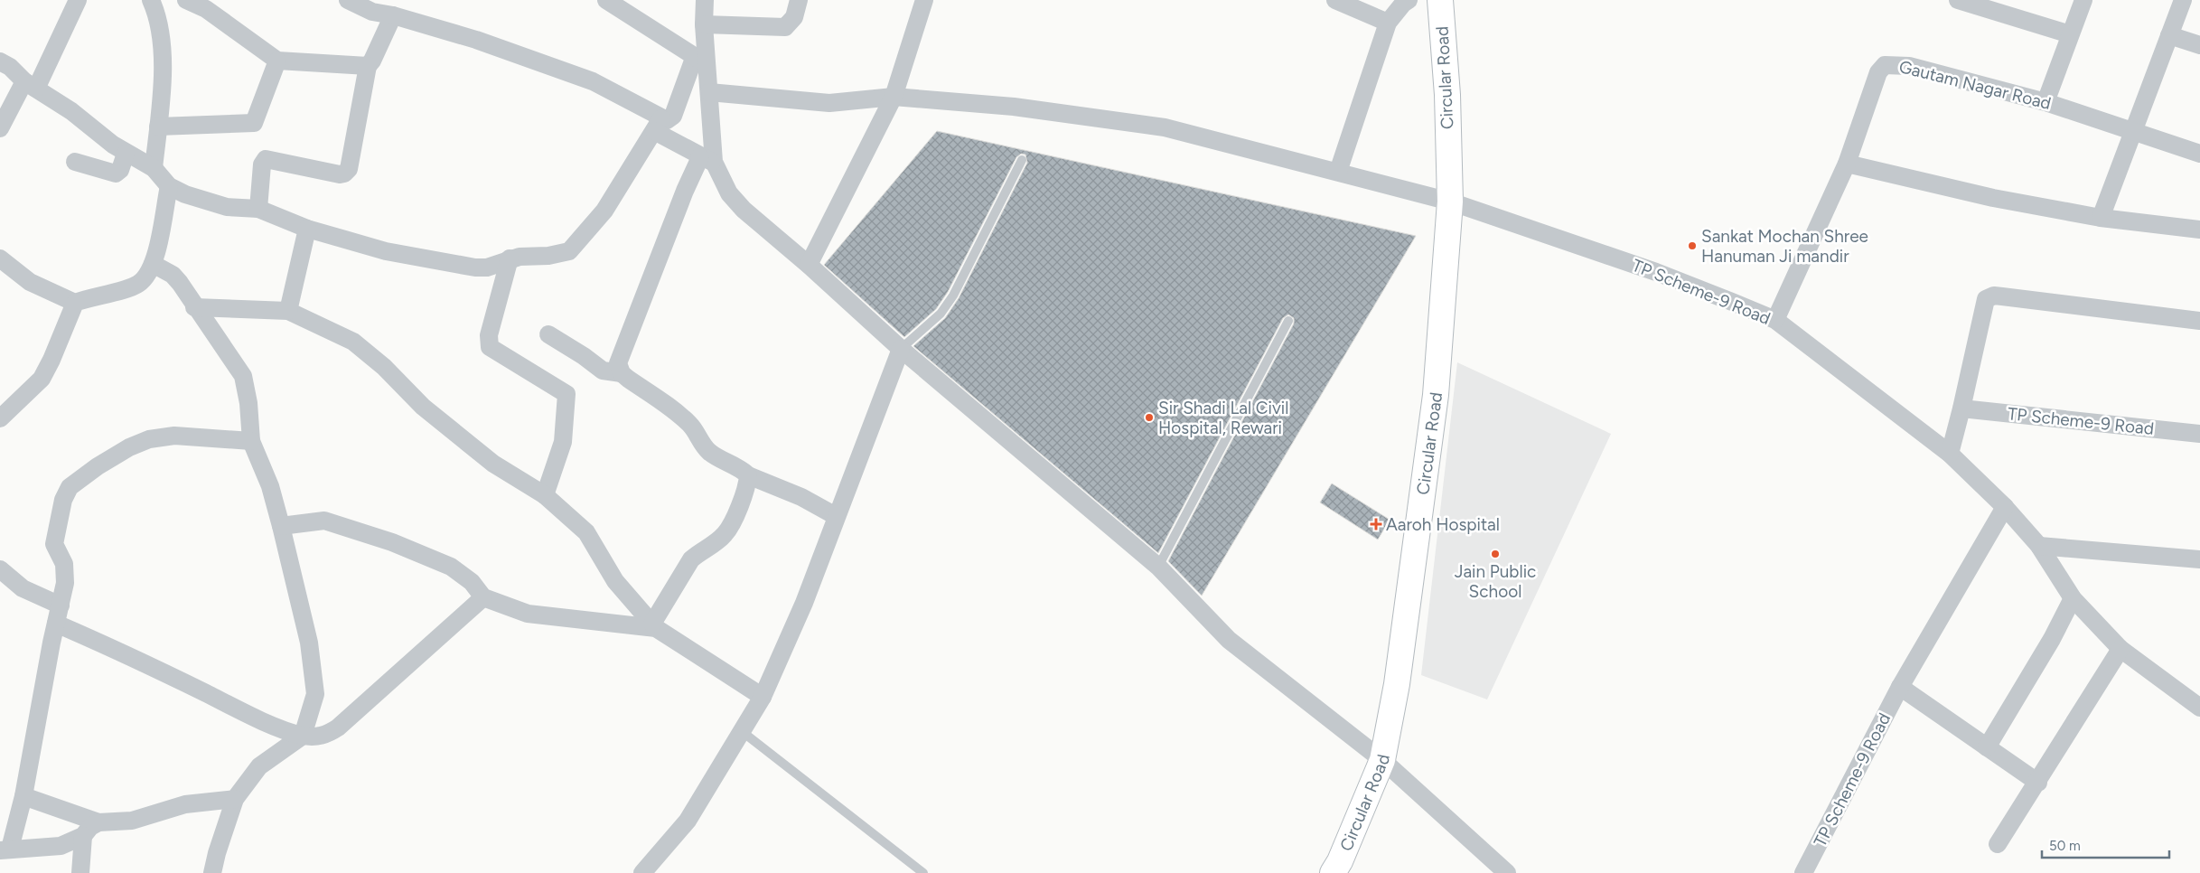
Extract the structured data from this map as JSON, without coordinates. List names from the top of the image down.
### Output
{
  "streets": {
    "main road": ["Circular Road"],
    "street": ["Gautam Nagar Road", "TP Scheme-9 Road"]
  },
  "crossings": [
    ["Circular Road", "TP Scheme-9 Road"],
    ["Gautam Nagar Road", "TP Scheme-9 Road"]
  ],
  "places": {
    "other": ["Sankat Mochan Shree Hanuman Ji mandir", "Sir Shadi Lal Civil Hospital, Rewari", "Jain Public School"],
    "health": ["Aaroh Hospital"]
  },
  "scale_bar": "50 m"
}
